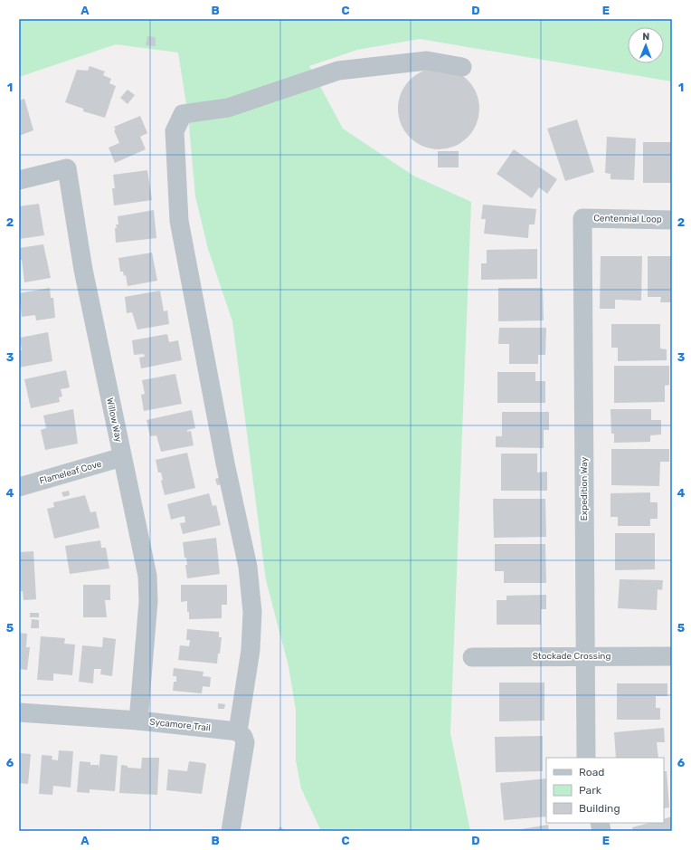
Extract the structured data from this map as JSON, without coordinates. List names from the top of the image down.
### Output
{
  "streets": {
    "street": [
      "Centennial Loop",
      "Willow Way",
      "Flameleaf Cove",
      "Expedition Way",
      "Stockade Crossing",
      "Sycamore Trail"
    ]
  },
  "crossings": [
    ["Centennial Loop", "Expedition Way"],
    ["Willow Way", "Flameleaf Cove"],
    ["Willow Way", "Sycamore Trail"],
    ["Expedition Way", "Stockade Crossing"]
  ],
  "legend": ["Road", "Park", "Building"],
  "north": "top",
  "grid": {
    "columns": [
      "A",
      "B",
      "C",
      "D",
      "E"
    ],
    "rows": [
      "1",
      "2",
      "3",
      "4",
      "5",
      "6"
    ]
  }
}
